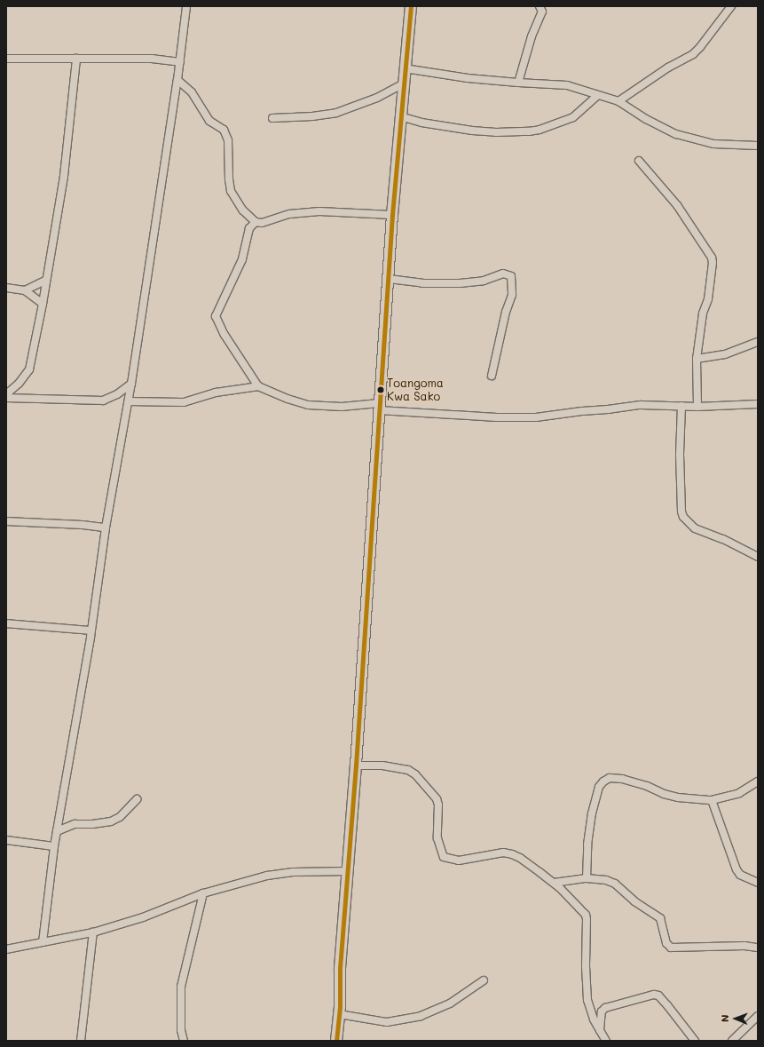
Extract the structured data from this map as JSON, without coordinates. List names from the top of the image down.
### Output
{
  "places": ["Toangoma Kwa Sako"],
  "north": "left"
}
